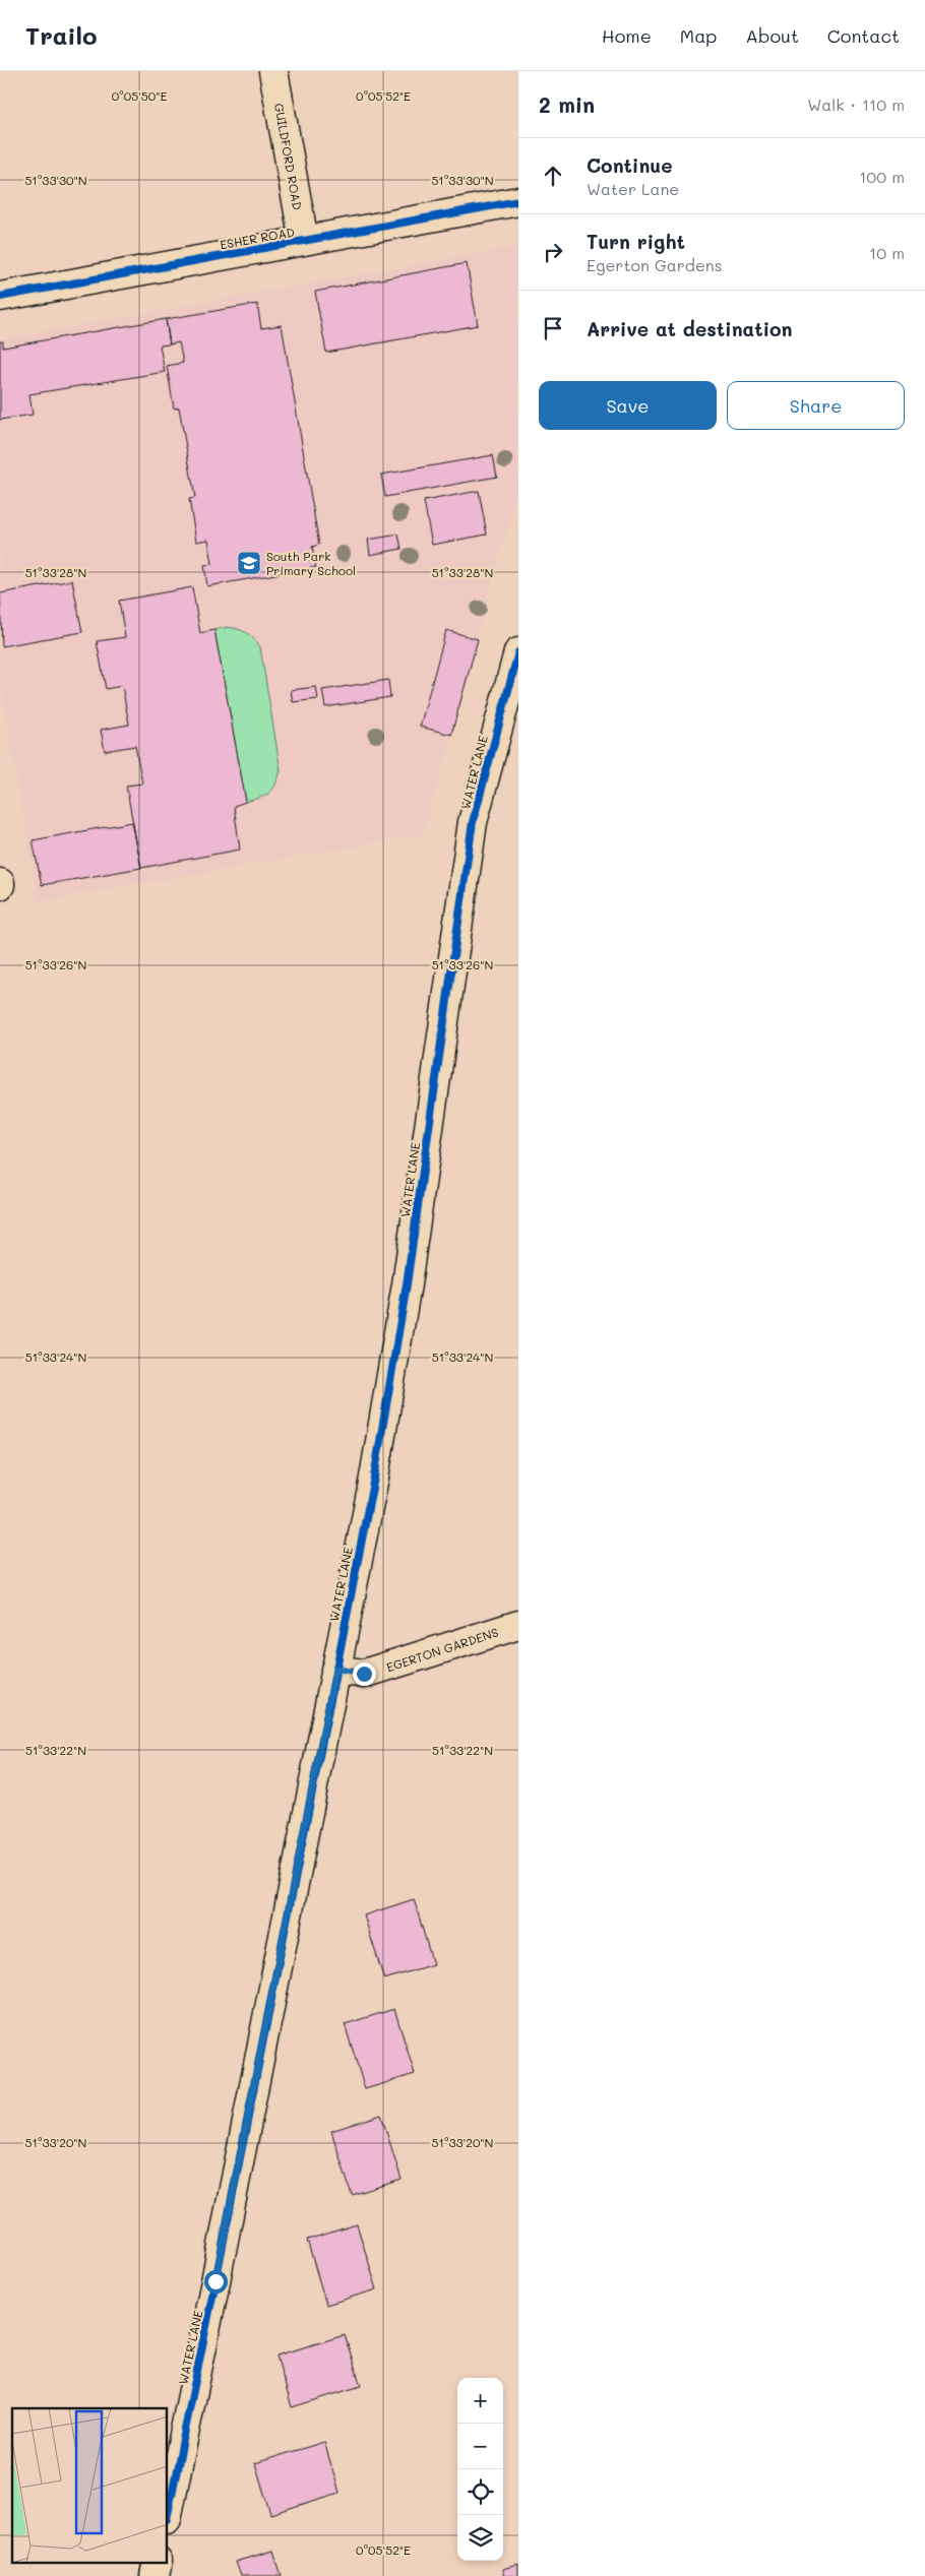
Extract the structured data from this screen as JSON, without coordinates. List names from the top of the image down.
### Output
{
  "streets": {
    "street": [
      "GUILDFORD ROAD",
      "ESHER ROAD",
      "WATER LANE",
      "EGERTON GARDENS"
    ]
  },
  "crossings": [
    ["GUILDFORD ROAD", "ESHER ROAD"],
    ["WATER LANE", "EGERTON GARDENS"]
  ],
  "places": {
    "school or university": ["South Park Primary School"]
  },
  "page": {
    "header": "Trailo",
    "nav": [
      "Home",
      "Map",
      "About",
      "Contact"
    ],
    "heading": ["2 min", "Walk · 110 m"],
    "list": [
      ["Continue", "Water Lane", "100 m"],
      ["Turn right", "Egerton Gardens", "10 m"],
      "Arrive at destination"
    ],
    "buttons": ["Save", "Share"],
    "map_buttons": ["+", "−"]
  },
  "coordinates": [
    "0°05'50\"E",
    "0°05'52\"E",
    "51°33'30\"N",
    "51°33'28\"N",
    "51°33'26\"N",
    "51°33'24\"N",
    "51°33'22\"N",
    "51°33'20\"N"
  ]
}
